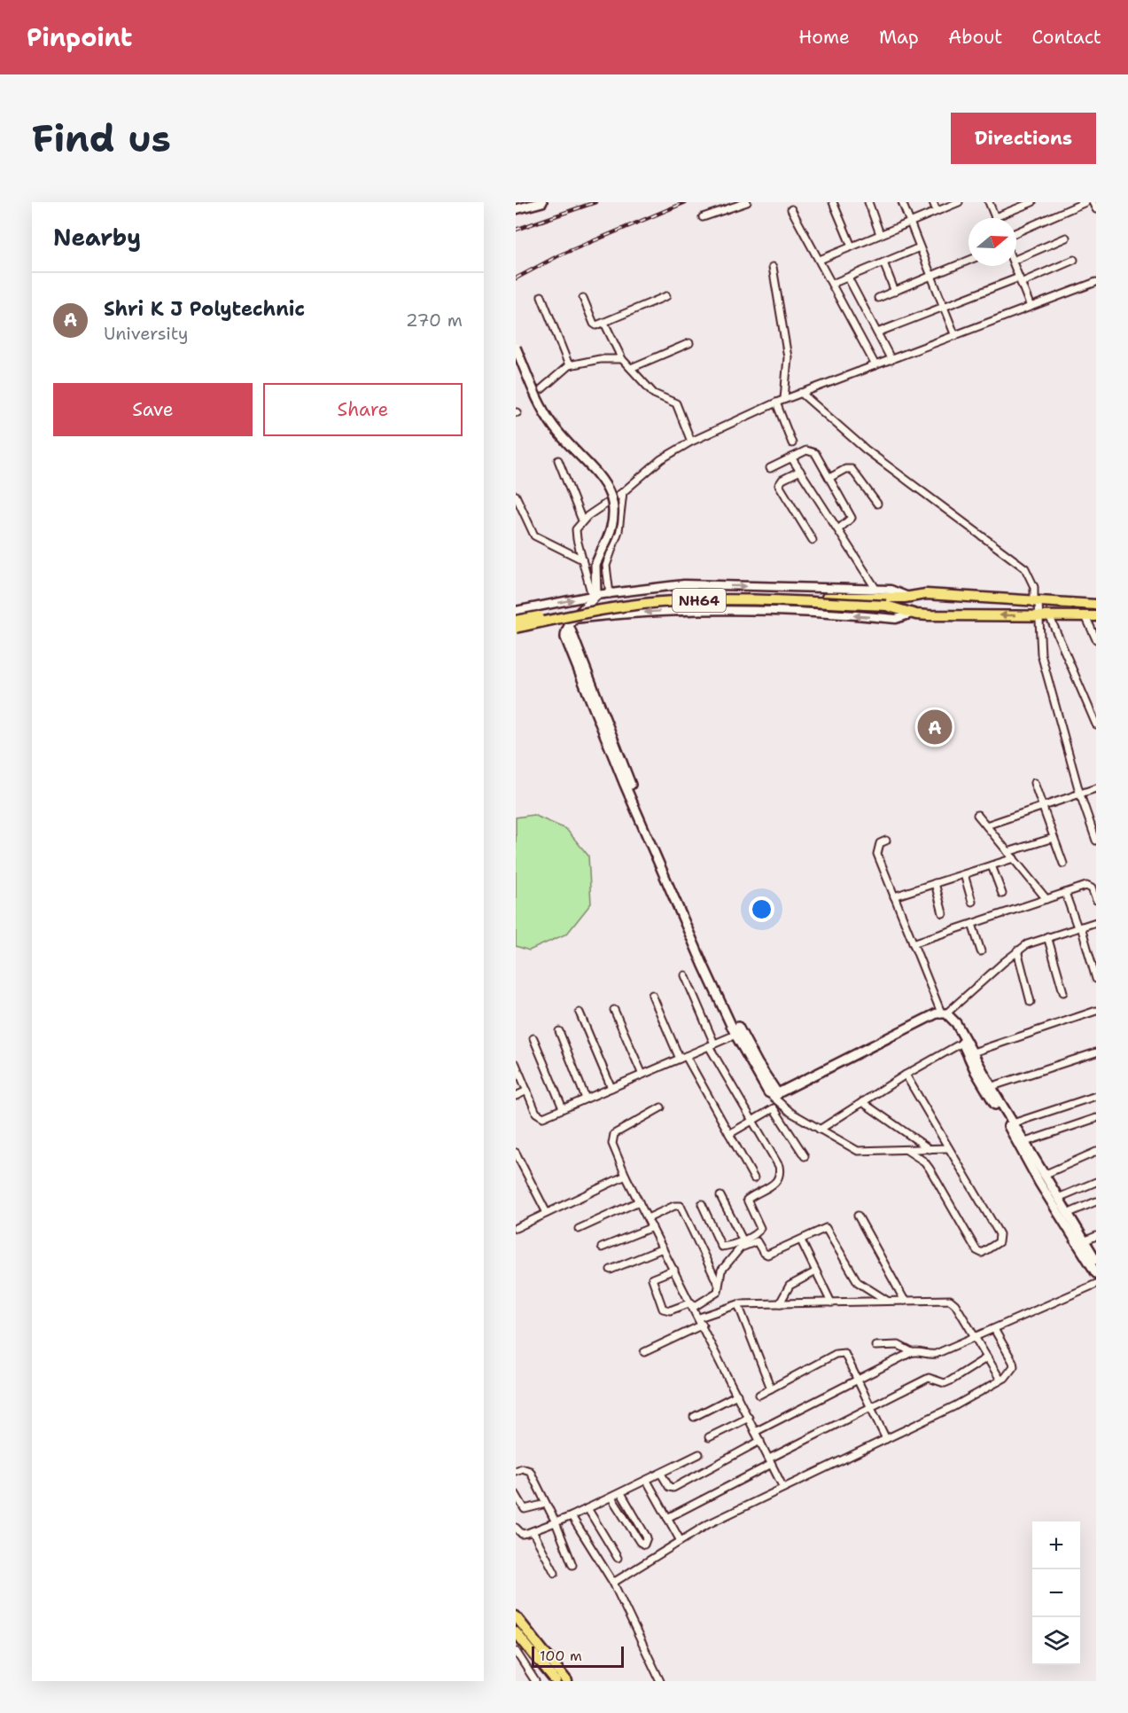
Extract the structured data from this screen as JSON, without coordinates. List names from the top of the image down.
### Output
{
  "streets": {
    "main road": ["NH64"]
  },
  "scale_bar": "100 m",
  "north": "right",
  "page": {
    "header": "Pinpoint",
    "nav": [
      "Home",
      "Map",
      "About",
      "Contact"
    ],
    "buttons": [
      "Directions",
      ["Save", "Share"]
    ],
    "title": "Find us",
    "heading": "Nearby",
    "list": [
      {
        "mark": "A",
        "name": "Shri K J Polytechnic",
        "note": "University",
        "value": "270 m"
      }
    ],
    "pins": "A",
    "map_buttons": ["+", "−"],
    "scale": "100 m"
  }
}
